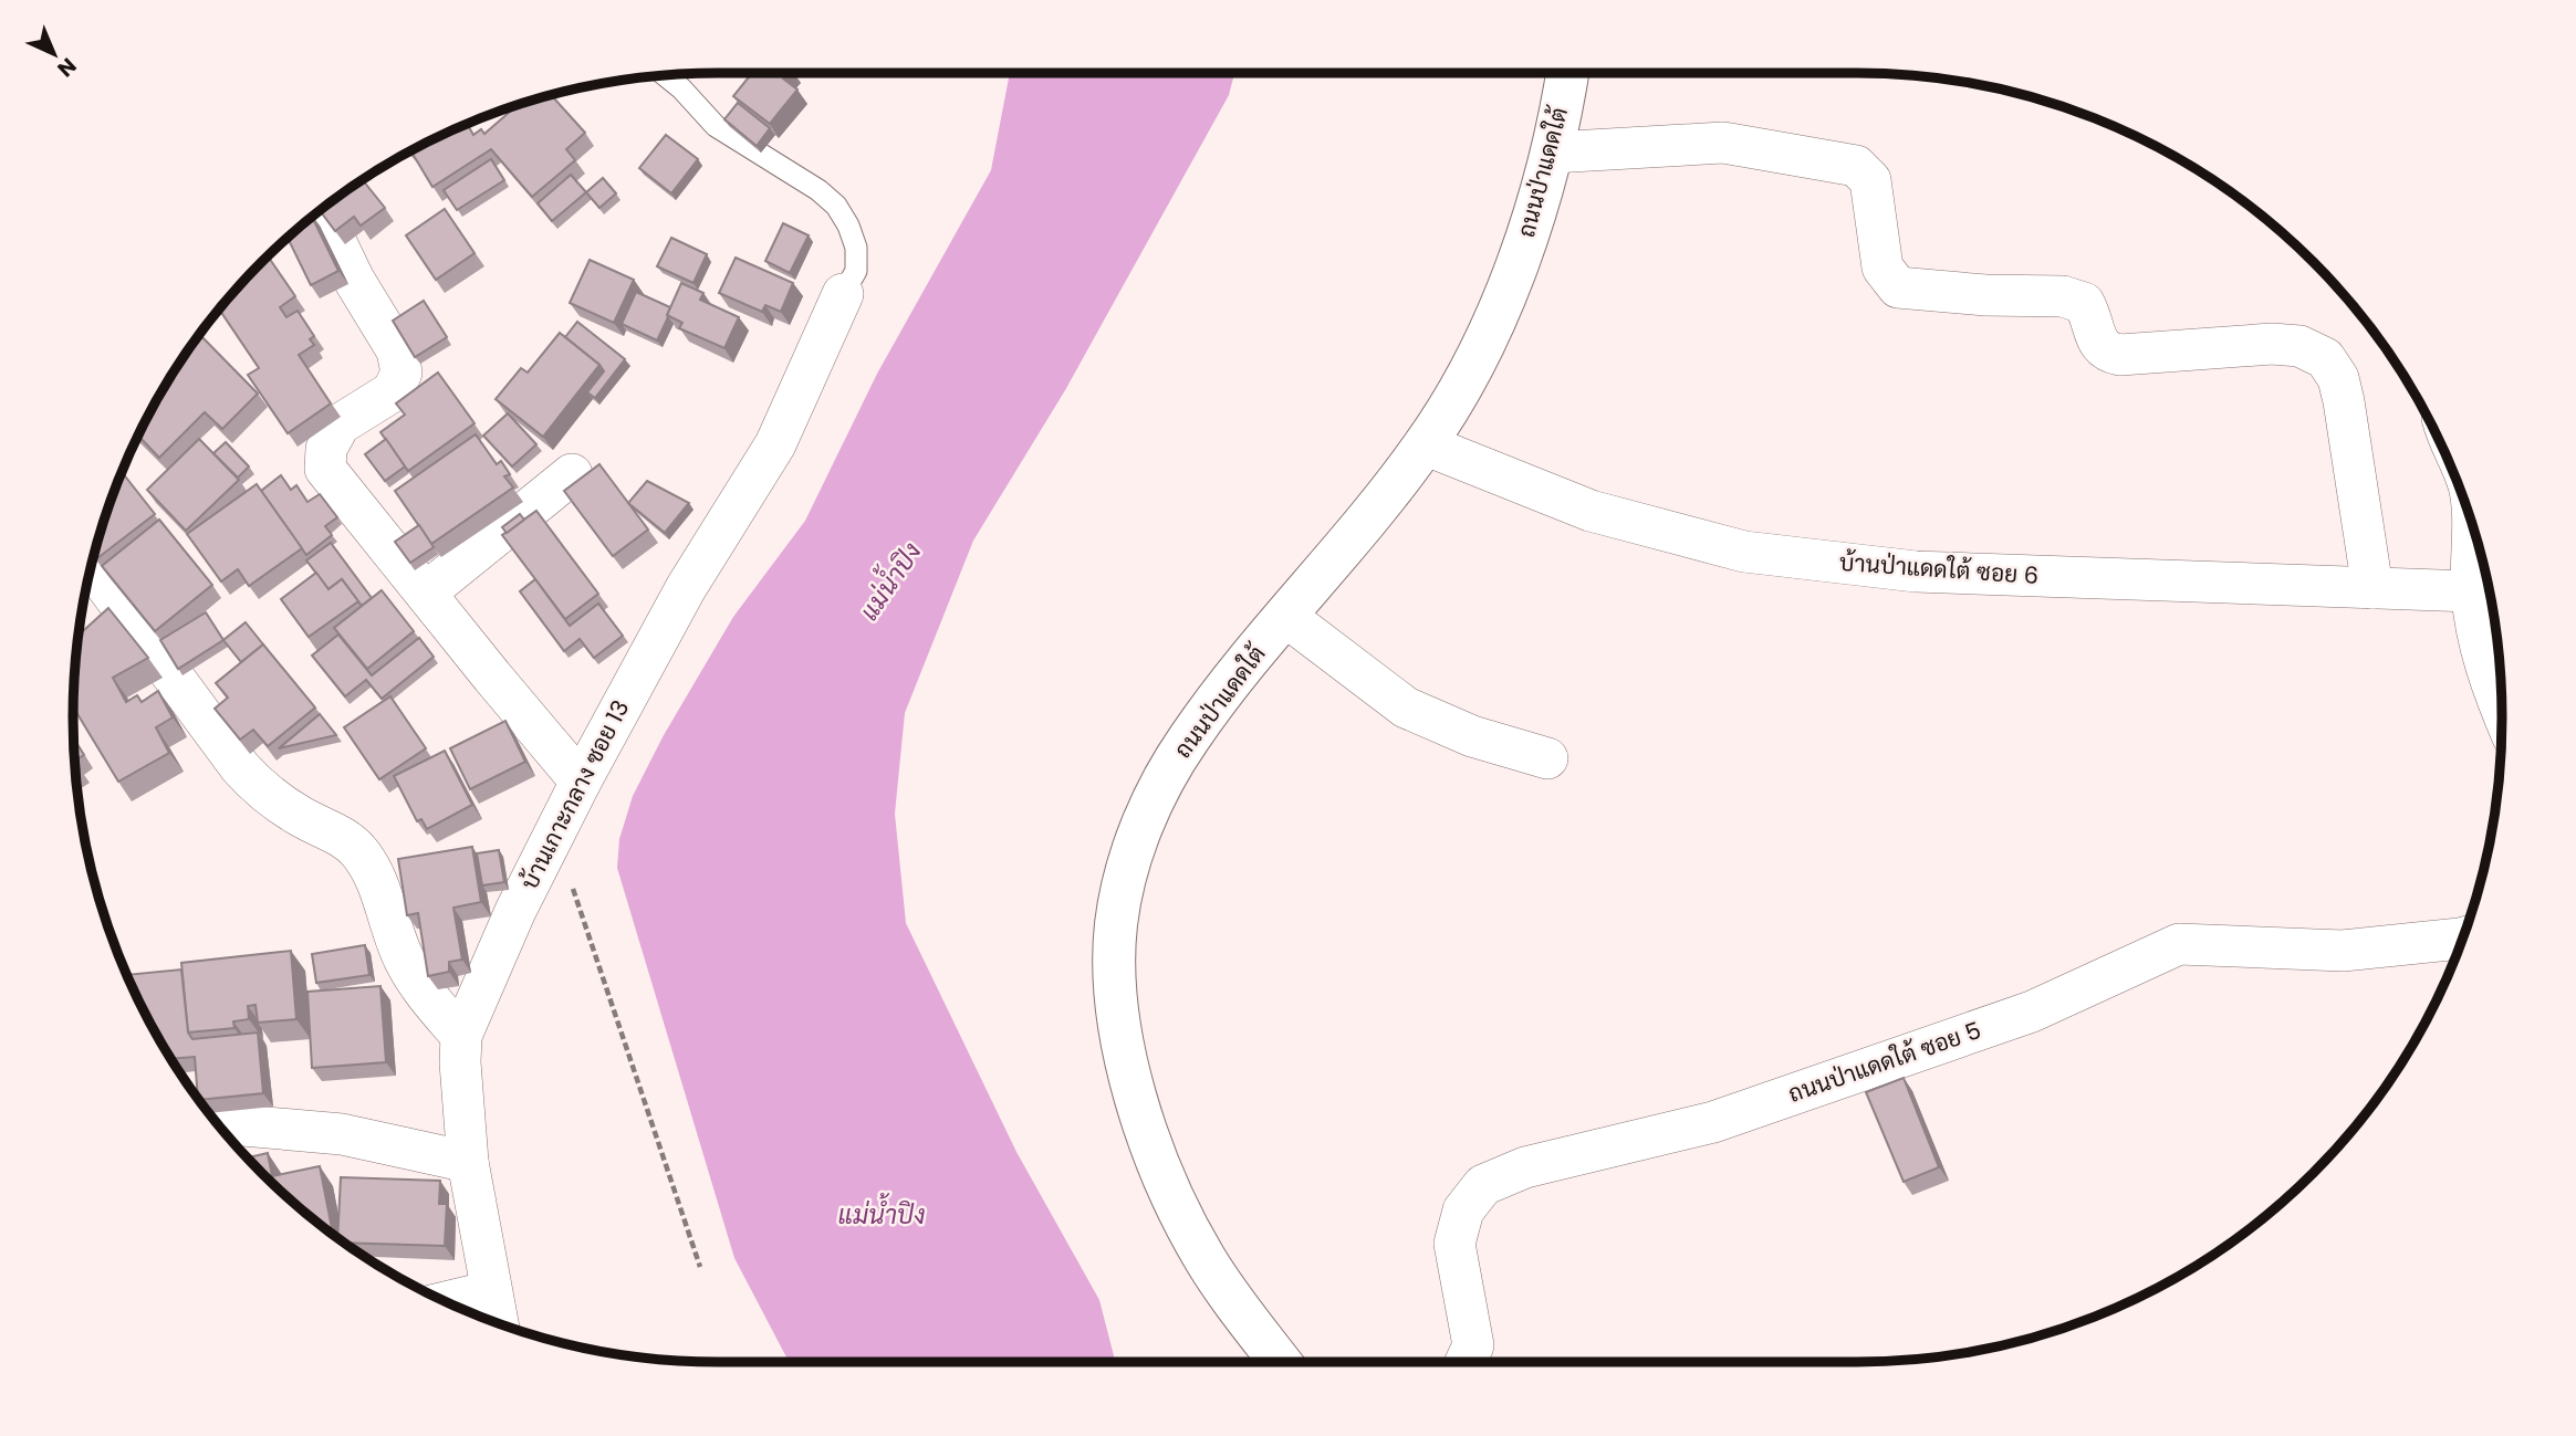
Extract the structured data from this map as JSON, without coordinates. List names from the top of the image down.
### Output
{
  "streets": {
    "street": [
      "ถนนป่าแดดใต้",
      "บ้านป่าแดดใต้ ซอย 6",
      "บ้านเกาะกลาง ซอย 13",
      "ถนนป่าแดดใต้ ซอย 5"
    ]
  },
  "crossings": [
    ["ถนนป่าแดดใต้", "บ้านป่าแดดใต้ ซอย 6"]
  ],
  "water": ["แม่น้ำปิง"],
  "north": "bottom right"
}
